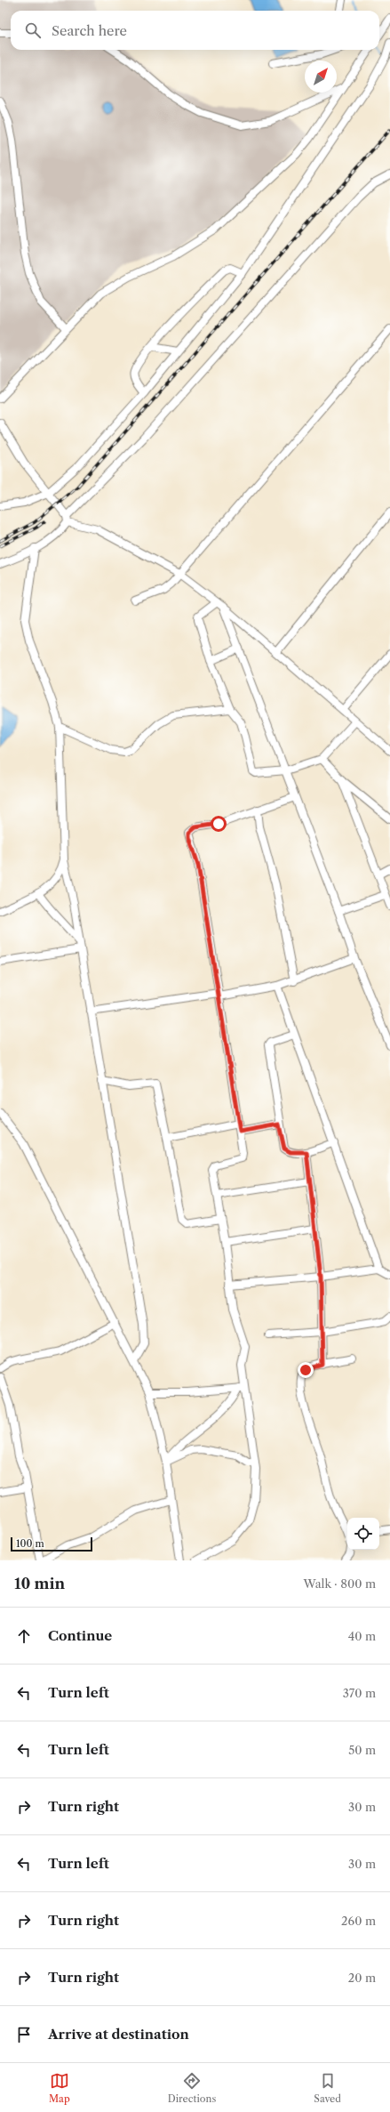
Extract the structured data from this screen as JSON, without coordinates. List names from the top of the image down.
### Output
{
  "scale_bar": "100 m",
  "north": "top right",
  "page": {
    "search": "Search here",
    "scale": "100 m",
    "heading": ["10 min", "Walk · 800 m"],
    "list": [
      ["Continue", "40 m"],
      ["Turn left", "370 m"],
      ["Turn left", "50 m"],
      ["Turn right", "30 m"],
      ["Turn left", "30 m"],
      ["Turn right", "260 m"],
      ["Turn right", "20 m"],
      "Arrive at destination"
    ],
    "nav": ["Map", "Directions", "Saved"]
  }
}
